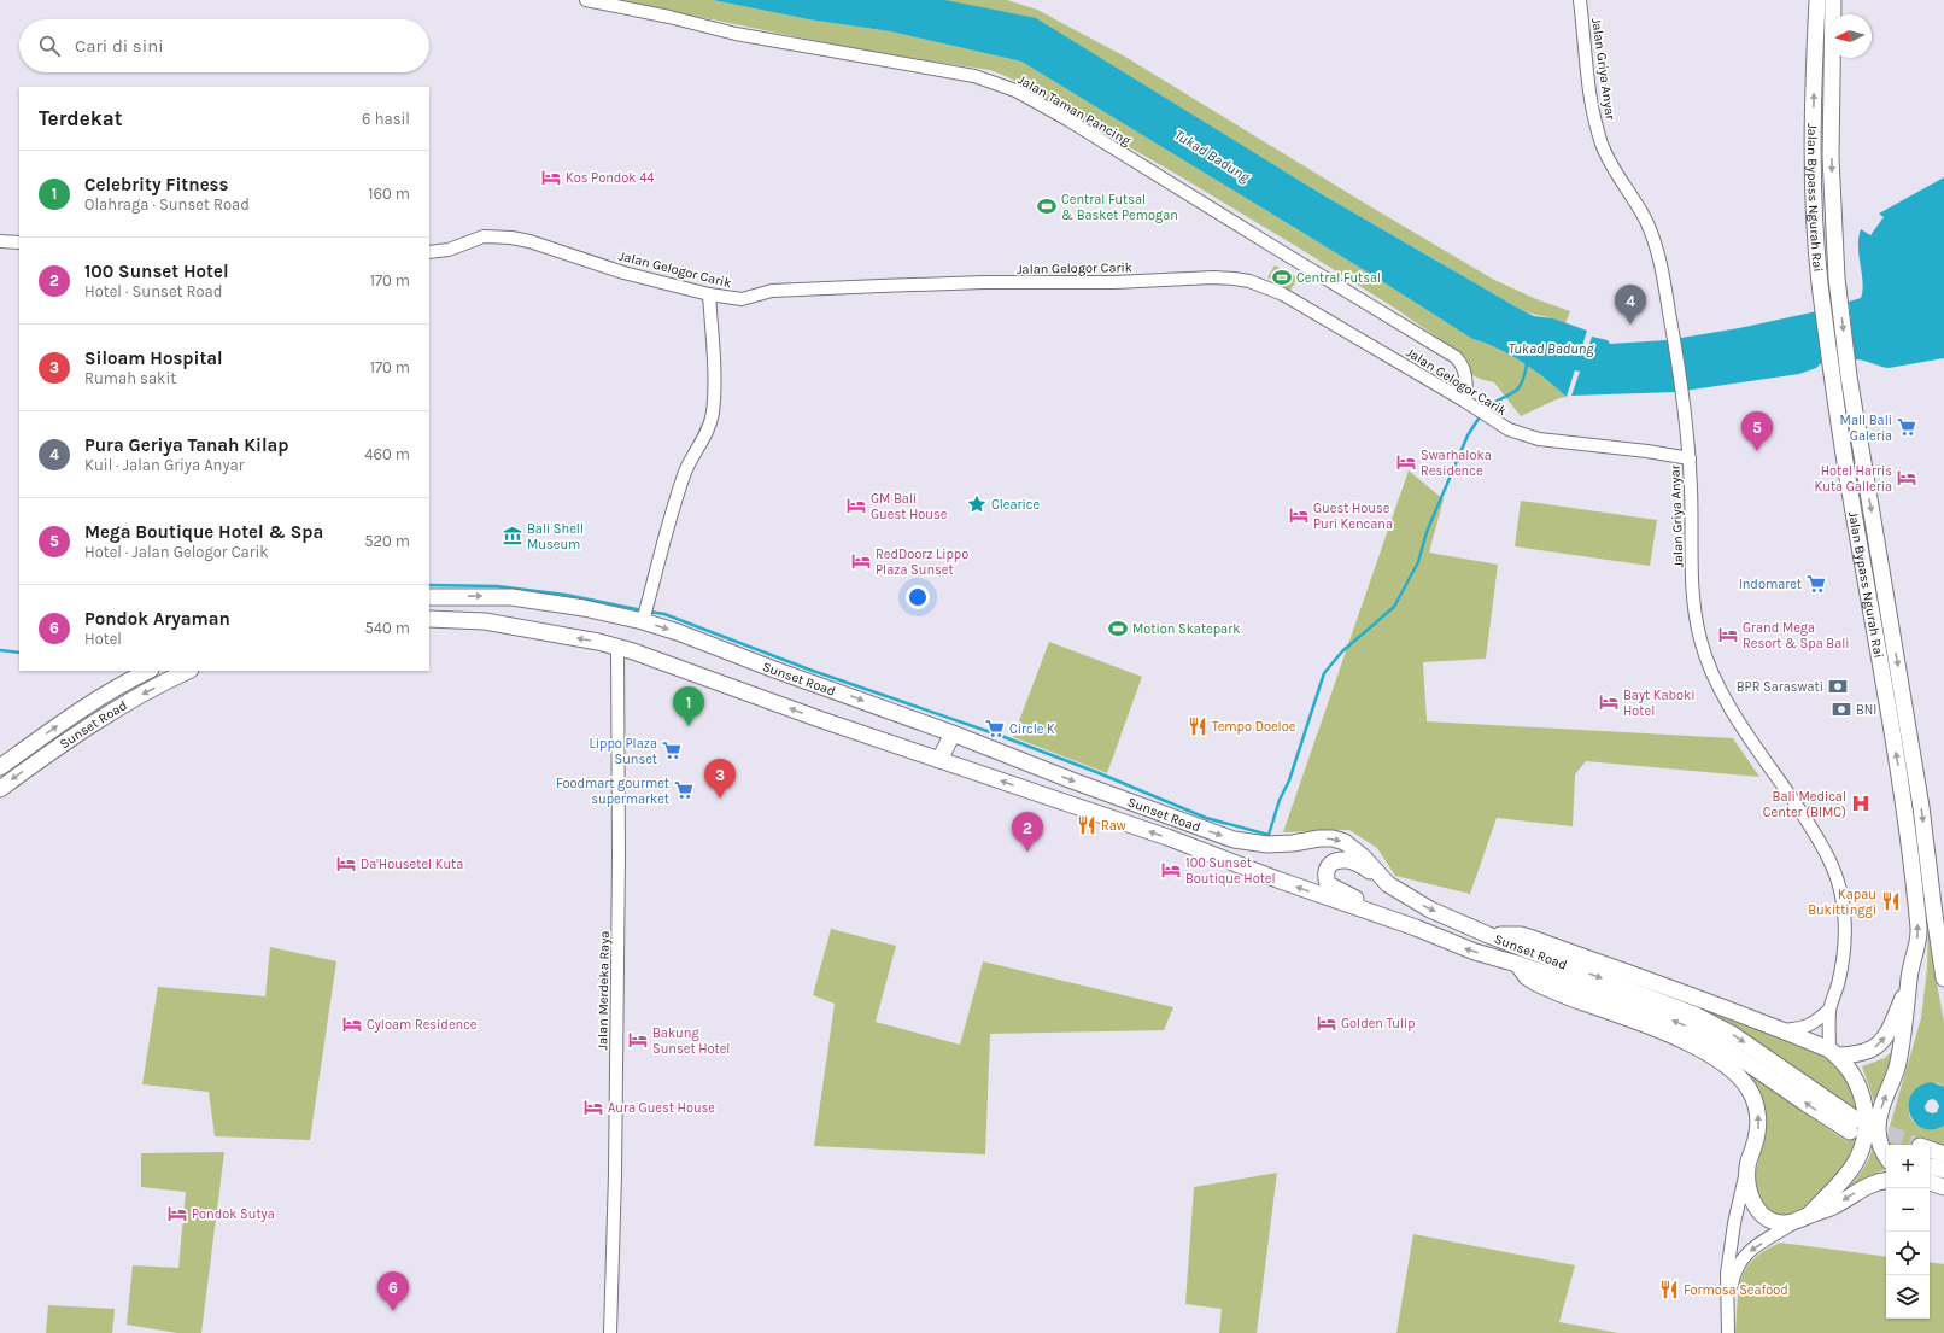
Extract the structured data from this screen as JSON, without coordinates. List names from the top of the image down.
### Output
{
  "streets": {
    "highway": ["Jalan Bypass Ngurah Rai", "Sunset Road"],
    "street": [
      "Jalan Griya Anyar",
      "Jalan Taman Pancing",
      "Jalan Gelogor Carik",
      "Jalan Merdeka Raya"
    ]
  },
  "crossings": [
    ["Jalan Griya Anyar", "Jalan Gelogor Carik"],
    ["Jalan Taman Pancing", "Jalan Gelogor Carik"],
    ["Sunset Road", "Jalan Merdeka Raya"]
  ],
  "water": ["Tukad Badung"],
  "places": {
    "hotel": [
      "Kos Pondok 44",
      "Swarhaloka Residence",
      "Hotel Harris Kuta Galleria",
      "GM Bali Guest House",
      "Guest House Puri Kencana",
      "RedDoorz Lippo Plaza Sunset",
      "Grand Mega Resort & Spa Bali",
      "Bayt Kaboki Hotel",
      "Da'Housetel Kuta",
      "100 Sunset Boutique Hotel",
      "Golden Tulip",
      "Cyloam Residence",
      "Bakung Sunset Hotel",
      "Aura Guest House",
      "Pondok Sutya"
    ],
    "sports": ["Central Futsal & Basket Pemogan", "Central Futsal", "Motion Skatepark"],
    "supermarket": [
      "Mall Bali Galeria",
      "Indomaret",
      "Circle K",
      "Lippo Plaza Sunset",
      "Foodmart gourmet supermarket"
    ],
    "place": ["Clearice"],
    "museum": ["Bali Shell Museum"],
    "bank": ["BPR Saraswati", "BNI"],
    "restaurant": [
      "Tempo Doeloe",
      "Raw",
      "Kapau Bukittinggi",
      "Formosa Seafood"
    ],
    "hospital": ["Bali Medical Center (BIMC)"]
  },
  "north": "left",
  "page": {
    "search": "Cari di sini",
    "heading": ["Terdekat", "6 hasil"],
    "list": [
      {
        "mark": "1",
        "name": "Celebrity Fitness",
        "note": "Olahraga · Sunset Road",
        "value": "160 m"
      },
      {
        "mark": "2",
        "name": "100 Sunset Hotel",
        "note": "Hotel · Sunset Road",
        "value": "170 m"
      },
      {
        "mark": "3",
        "name": "Siloam Hospital",
        "note": "Rumah sakit",
        "value": "170 m"
      },
      {
        "mark": "4",
        "name": "Pura Geriya Tanah Kilap",
        "note": "Kuil · Jalan Griya Anyar",
        "value": "460 m"
      },
      {
        "mark": "5",
        "name": "Mega Boutique Hotel & Spa",
        "note": "Hotel · Jalan Gelogor Carik",
        "value": "520 m"
      },
      {
        "mark": "6",
        "name": "Pondok Aryaman",
        "note": "Hotel",
        "value": "540 m"
      }
    ],
    "pins": [
      "4",
      "5",
      "1",
      "3",
      "2",
      "6"
    ],
    "map_buttons": ["+", "−"]
  }
}
